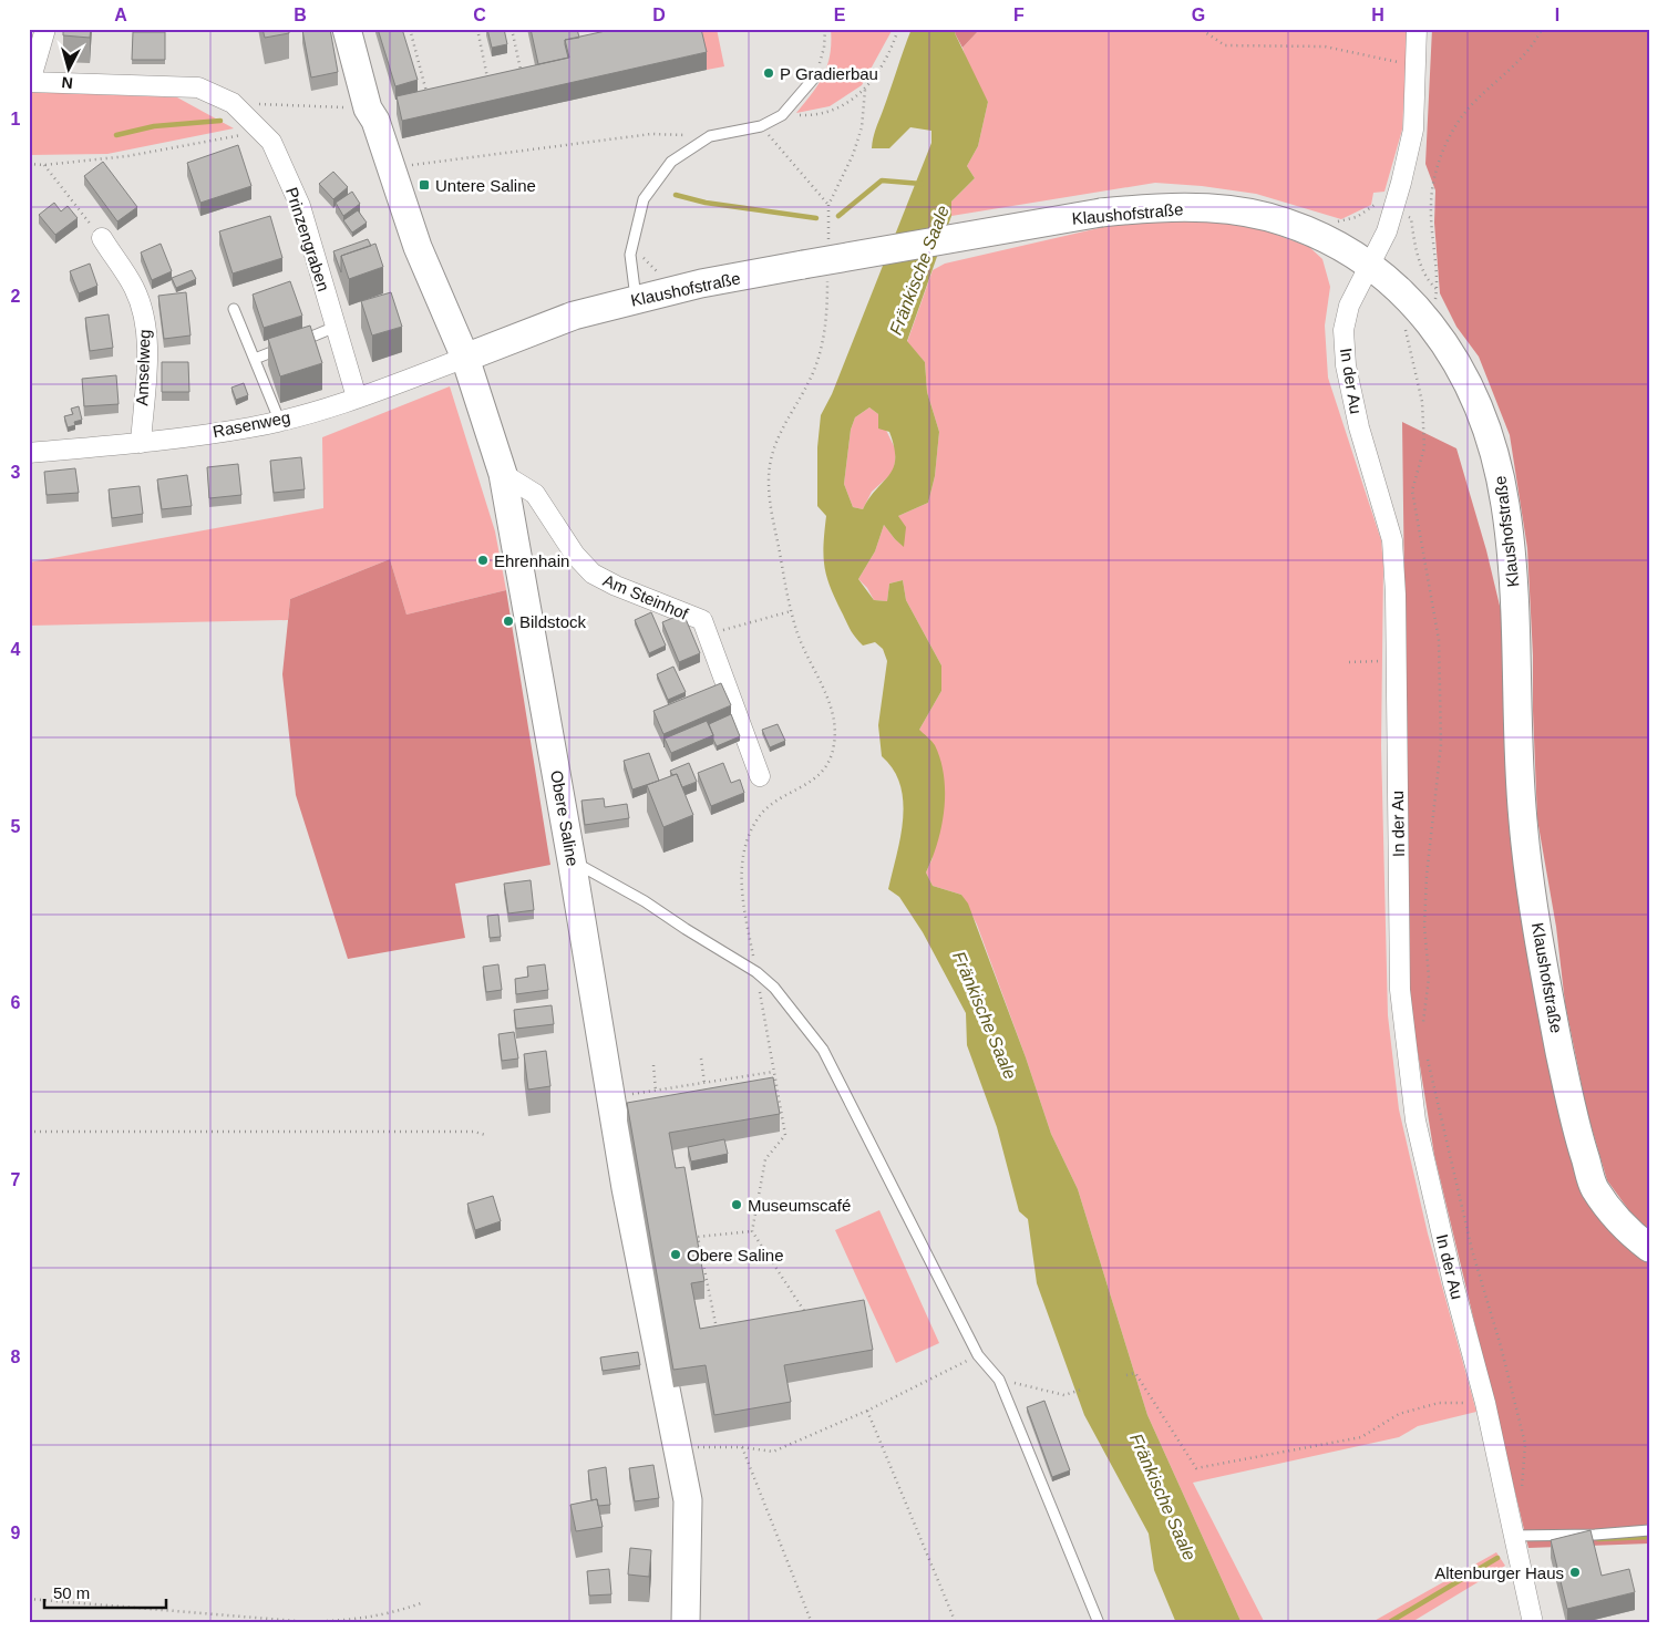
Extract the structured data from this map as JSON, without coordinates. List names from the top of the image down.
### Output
{
  "streets": {
    "main road": ["Klaushofstraße", "Obere Saline"],
    "street": [
      "Prinzengraben",
      "Amselweg",
      "In der Au",
      "Rasenweg",
      "Am Steinhof"
    ]
  },
  "crossings": [
    ["Klaushofstraße", "In der Au"],
    ["Klaushofstraße", "Rasenweg"],
    ["Prinzengraben", "Rasenweg"],
    ["Amselweg", "Rasenweg"],
    ["Am Steinhof", "Obere Saline"]
  ],
  "water": ["Fränkische Saale"],
  "places": {
    "other": [
      "P Gradierbau",
      "Ehrenhain",
      "Bildstock",
      "Museumscafé",
      "Obere Saline",
      "Altenburger Haus"
    ],
    "transit": ["Untere Saline"]
  },
  "scale_bar": "50 m",
  "north": "bottom",
  "grid": {
    "columns": [
      "A",
      "B",
      "C",
      "D",
      "E",
      "F",
      "G",
      "H",
      "I"
    ],
    "rows": [
      "1",
      "2",
      "3",
      "4",
      "5",
      "6",
      "7",
      "8",
      "9"
    ]
  }
}
